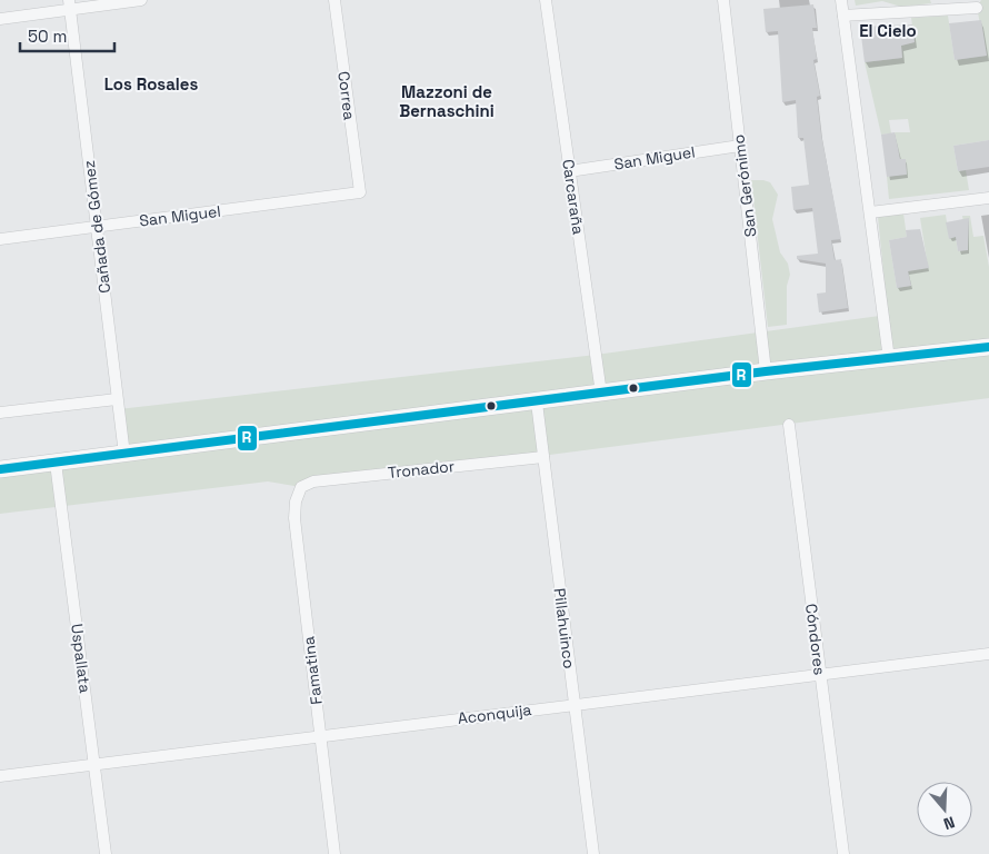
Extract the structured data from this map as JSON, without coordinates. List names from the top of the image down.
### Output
{
  "streets": {
    "street": [
      "Correa",
      "San Miguel",
      "San Gerónimo",
      "Carcaraña",
      "Cañada de Gómez",
      "Tronador",
      "Pillahuinco",
      "Cóndores",
      "Uspallata",
      "Famatina",
      "Aconquija"
    ]
  },
  "crossings": [
    ["Correa", "San Miguel"],
    ["San Miguel", "San Gerónimo"],
    ["San Miguel", "Carcaraña"],
    ["San Miguel", "Cañada de Gómez"],
    ["Tronador", "Pillahuinco"],
    ["Tronador", "Famatina"],
    ["Pillahuinco", "Aconquija"],
    ["Cóndores", "Aconquija"],
    ["Uspallata", "Aconquija"],
    ["Famatina", "Aconquija"]
  ],
  "districts": ["El Cielo", "Los Rosales", "Mazzoni de Bernaschini"],
  "lines": ["transit line R"],
  "scale_bar": "50 m",
  "north": "bottom"
}
